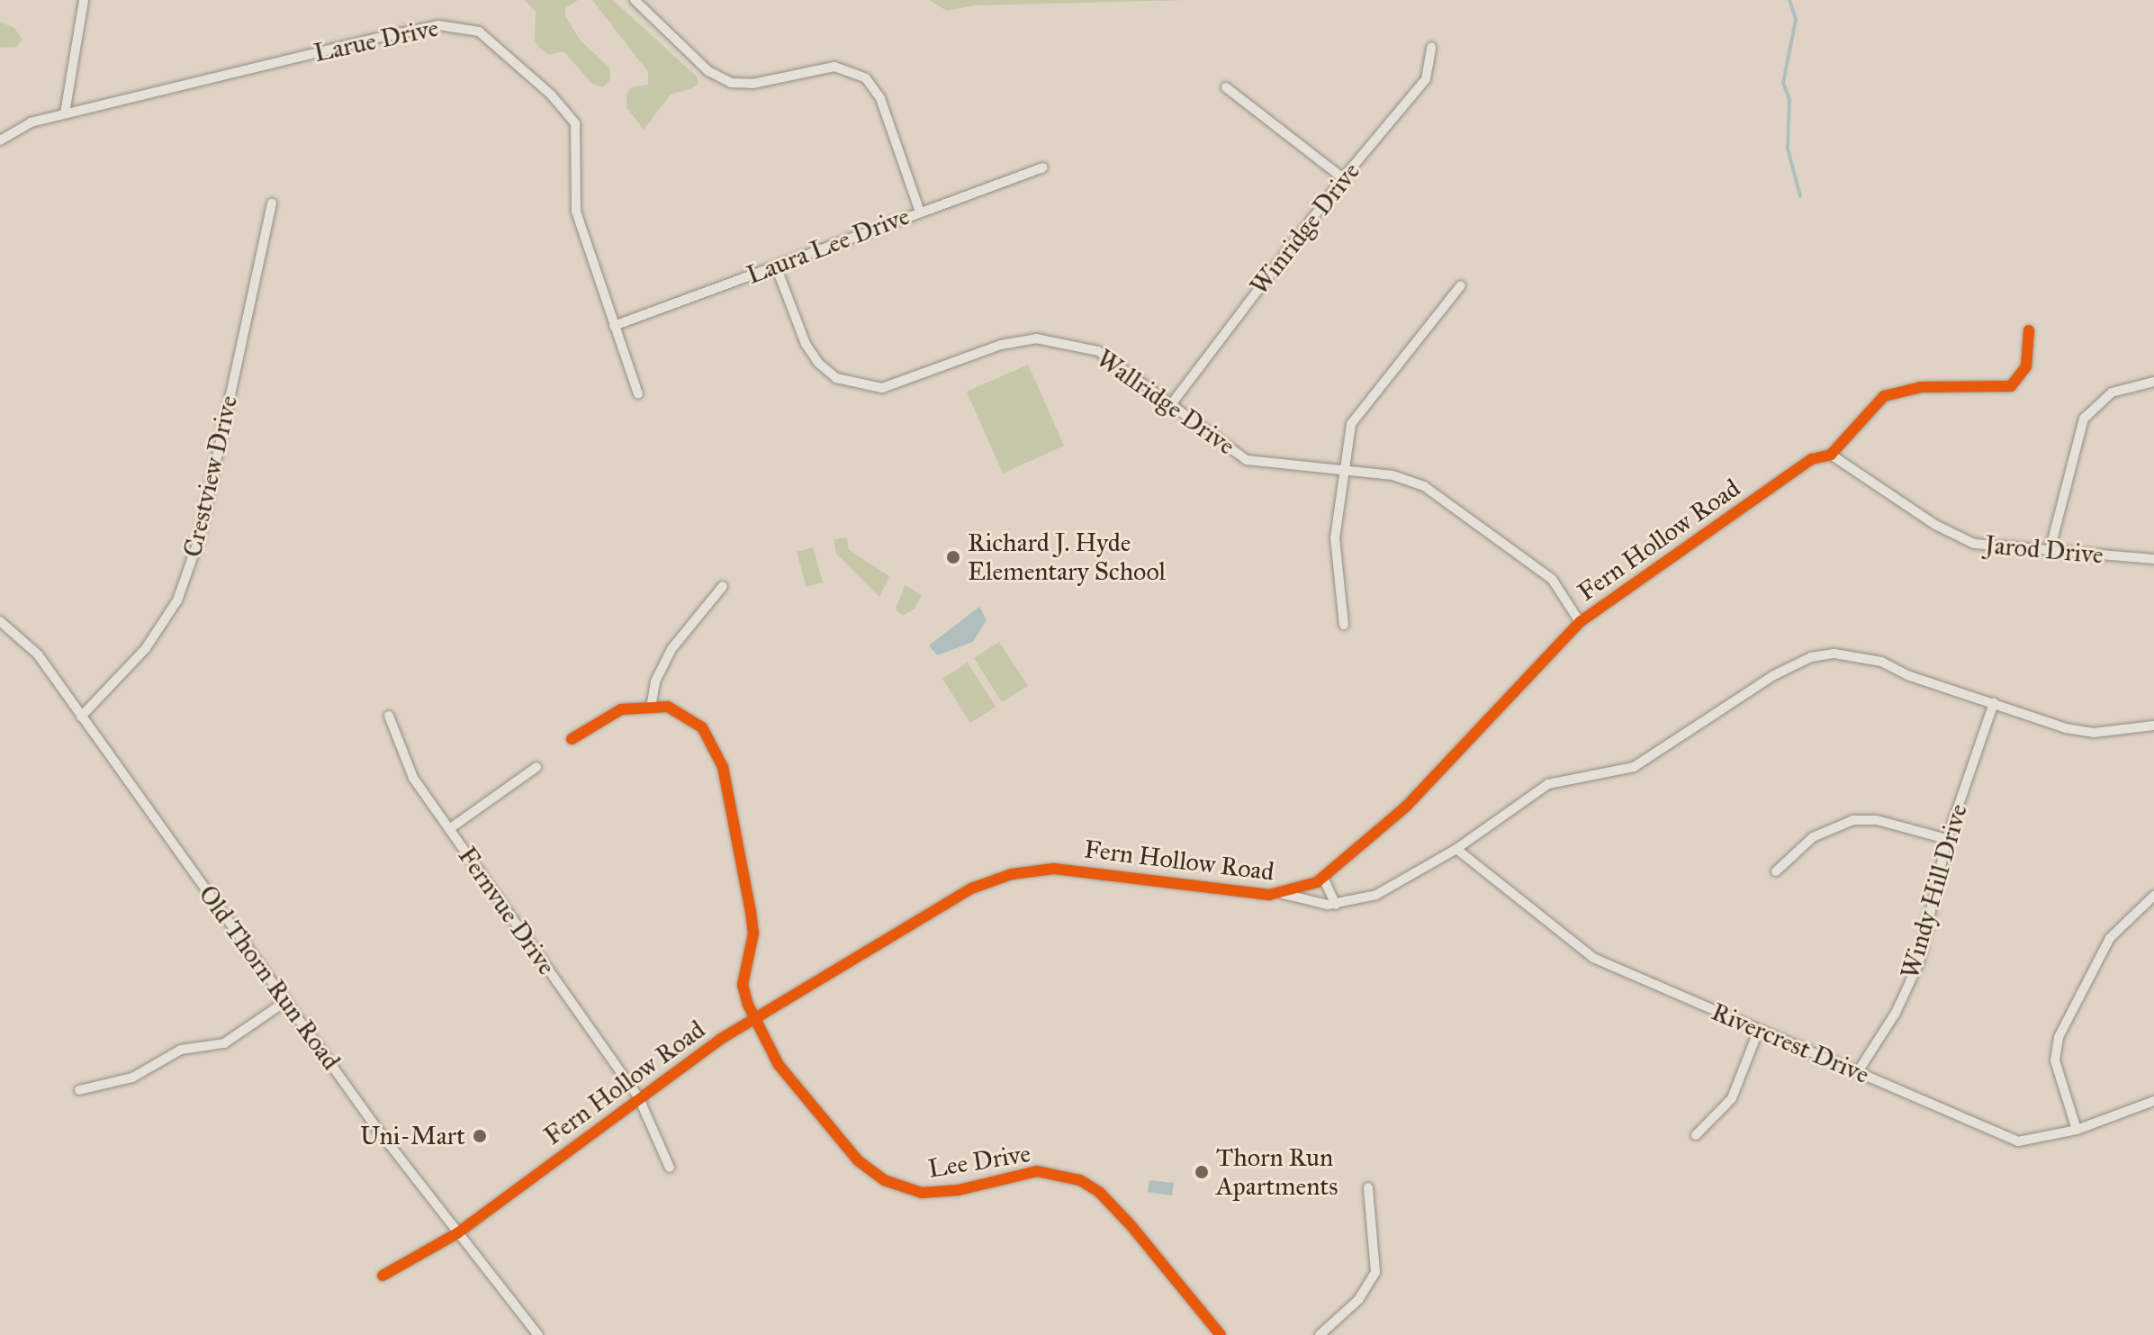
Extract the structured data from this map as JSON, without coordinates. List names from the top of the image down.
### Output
{
  "streets": {
    "street": [
      "Larue Drive",
      "Winridge Drive",
      "Laura Lee Drive",
      "Wallridge Drive",
      "Crestview Drive",
      "Fern Hollow Road",
      "Jarod Drive",
      "Windy Hill Drive",
      "Fernvue Drive",
      "Old Thorn Run Road",
      "Rivercrest Drive",
      "Lee Drive"
    ]
  },
  "crossings": [
    ["Larue Drive", "Laura Lee Drive"],
    ["Winridge Drive", "Wallridge Drive"],
    ["Laura Lee Drive", "Wallridge Drive"],
    ["Wallridge Drive", "Fern Hollow Road"],
    ["Crestview Drive", "Old Thorn Run Road"],
    ["Fern Hollow Road", "Jarod Drive"],
    ["Fern Hollow Road", "Fernvue Drive"],
    ["Fern Hollow Road", "Old Thorn Run Road"],
    ["Fern Hollow Road", "Lee Drive"],
    ["Windy Hill Drive", "Rivercrest Drive"]
  ],
  "places": ["Richard J. Hyde Elementary School", "Uni-Mart", "Thorn Run Apartments"]
}
